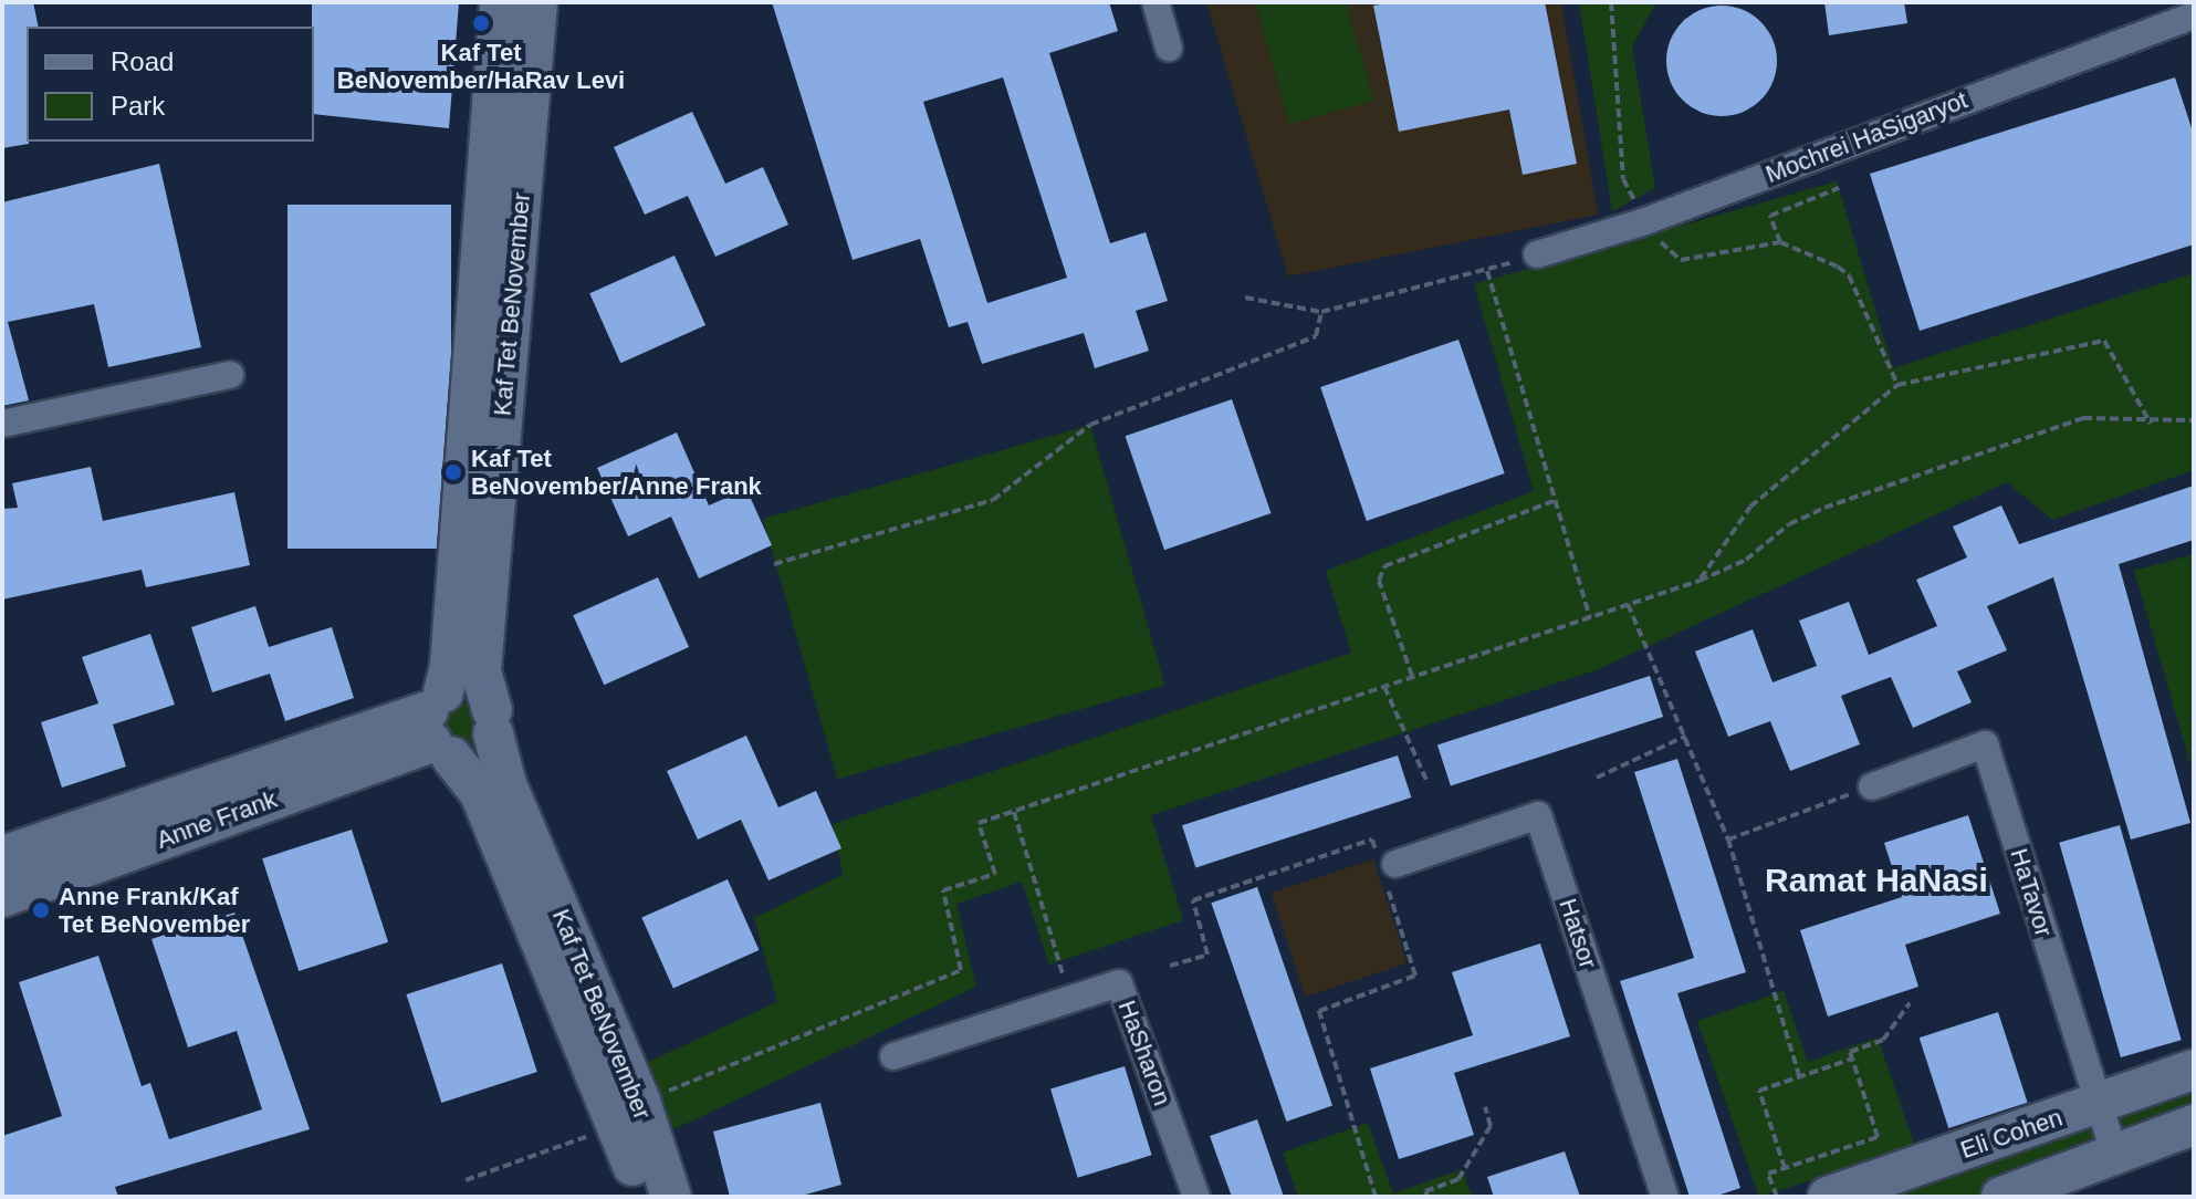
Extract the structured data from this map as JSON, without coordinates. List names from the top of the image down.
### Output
{
  "streets": {
    "street": [
      "Mochrei HaSigaryot",
      "Kaf Tet BeNovember",
      "Anne Frank",
      "HaTavor",
      "Hatsor",
      "HaSharon",
      "Eli Cohen"
    ]
  },
  "crossings": [
    ["Kaf Tet BeNovember", "Anne Frank"],
    ["HaTavor", "Eli Cohen"]
  ],
  "districts": ["Ramat HaNasi"],
  "places": ["Kaf Tet BeNovember/HaRav Levi", "Kaf Tet BeNovember/Anne Frank", "Anne Frank/Kaf Tet BeNovember"],
  "legend": ["Road", "Park"]
}
